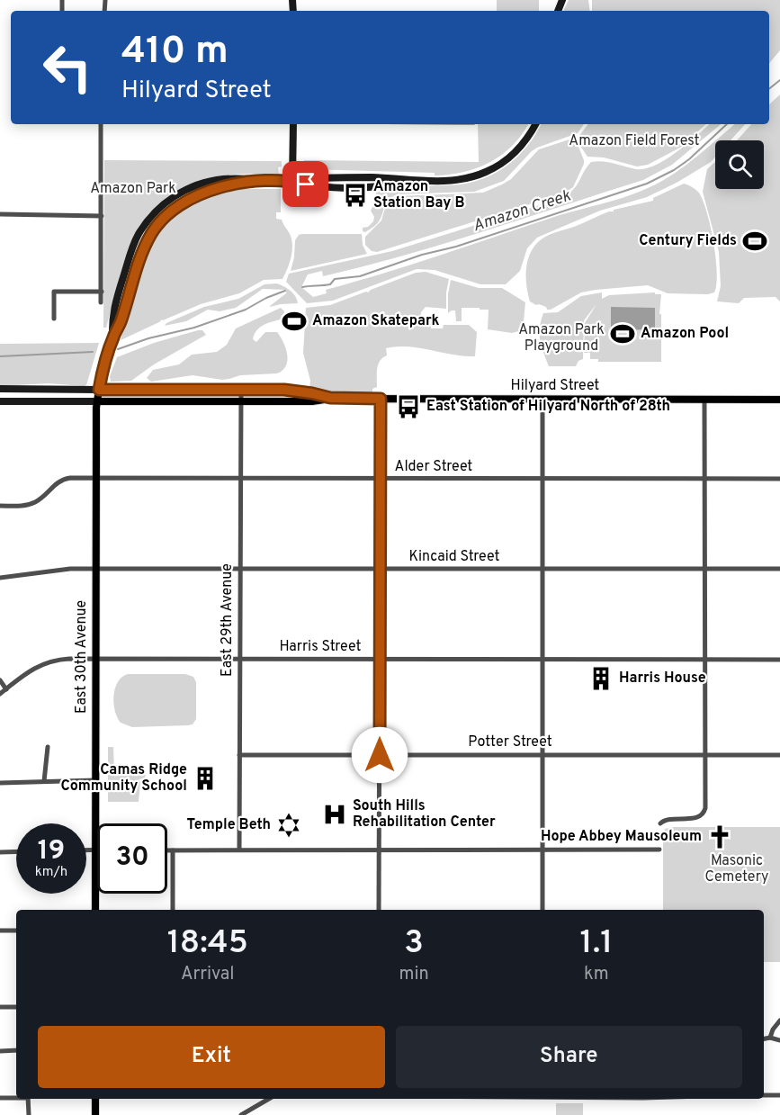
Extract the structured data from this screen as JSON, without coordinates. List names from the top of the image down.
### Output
{
  "streets": {
    "main road": ["Hilyard Street", "East 30th Avenue"],
    "street": [
      "Alder Street",
      "Kincaid Street",
      "East 29th Avenue",
      "Harris Street",
      "Potter Street"
    ]
  },
  "crossings": [
    ["Hilyard Street", "East 29th Avenue"],
    ["Hilyard Street", "East 30th Avenue"],
    ["Alder Street", "East 29th Avenue"],
    ["Alder Street", "East 30th Avenue"],
    ["Kincaid Street", "East 29th Avenue"],
    ["Kincaid Street", "East 30th Avenue"],
    ["East 29th Avenue", "Harris Street"],
    ["East 29th Avenue", "Potter Street"],
    ["Harris Street", "East 30th Avenue"]
  ],
  "water": ["Amazon Creek"],
  "parks": [
    "Amazon Field Forest",
    "Amazon Park",
    "Amazon Park Playground",
    "Masonic Cemetery"
  ],
  "places": {
    "bus stop": ["Amazon Station Bay B", "East Station of Hilyard North of 28th"],
    "sports": ["Century Fields", "Amazon Skatepark", "Amazon Pool"],
    "building": ["Harris House", "Camas Ridge Community School"],
    "hospital": ["South Hills Rehabilitation Center"],
    "synagogue": ["Temple Beth"],
    "church": ["Hope Abbey Mausoleum"]
  },
  "page": {
    "turn": ["410 m", "Hilyard Street"],
    "speed": "19 km/h",
    "limit": "30",
    "eta": [
      "18:45",
      "Arrival",
      "3",
      "min",
      "1.1",
      "km"
    ],
    "buttons": ["Exit", "Share"]
  }
}
